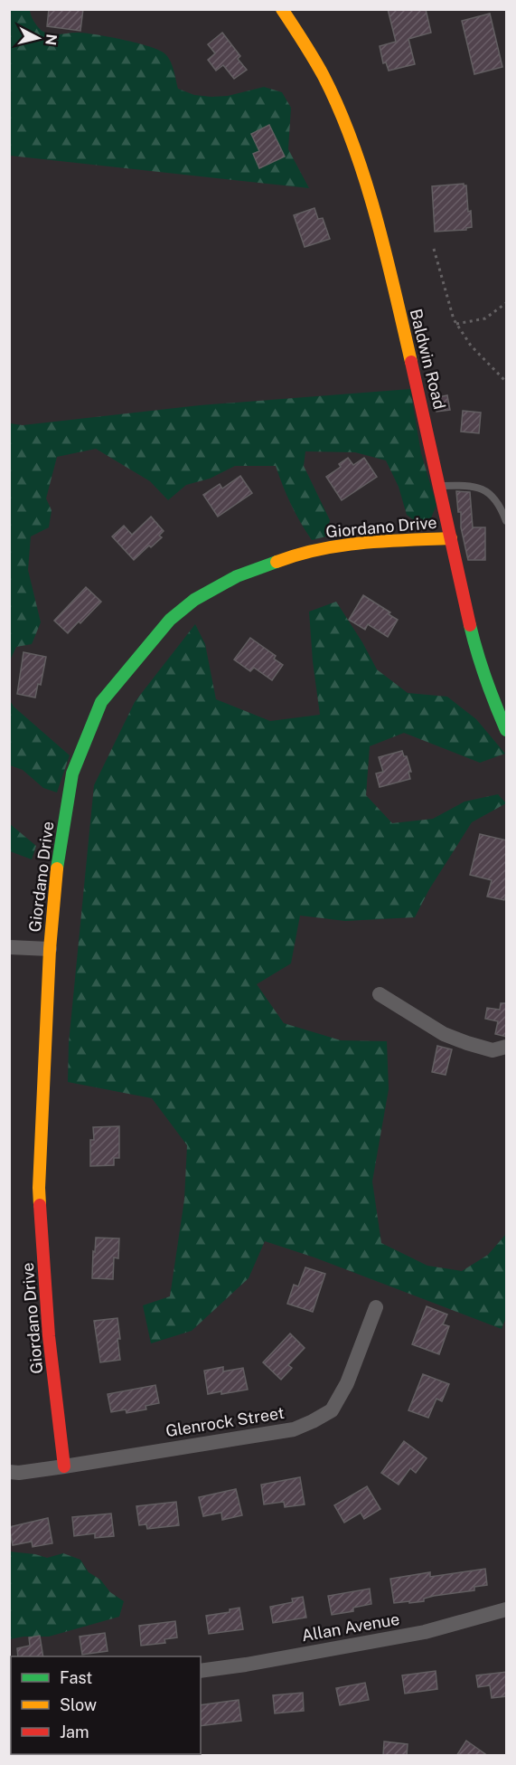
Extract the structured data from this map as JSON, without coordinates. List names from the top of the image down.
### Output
{
  "streets": {
    "street": [
      "Baldwin Road",
      "Giordano Drive",
      "Glenrock Street",
      "Allan Avenue"
    ]
  },
  "crossings": [
    ["Baldwin Road", "Giordano Drive"],
    ["Giordano Drive", "Glenrock Street"]
  ],
  "legend": ["Fast", "Slow", "Jam"],
  "north": "right"
}
